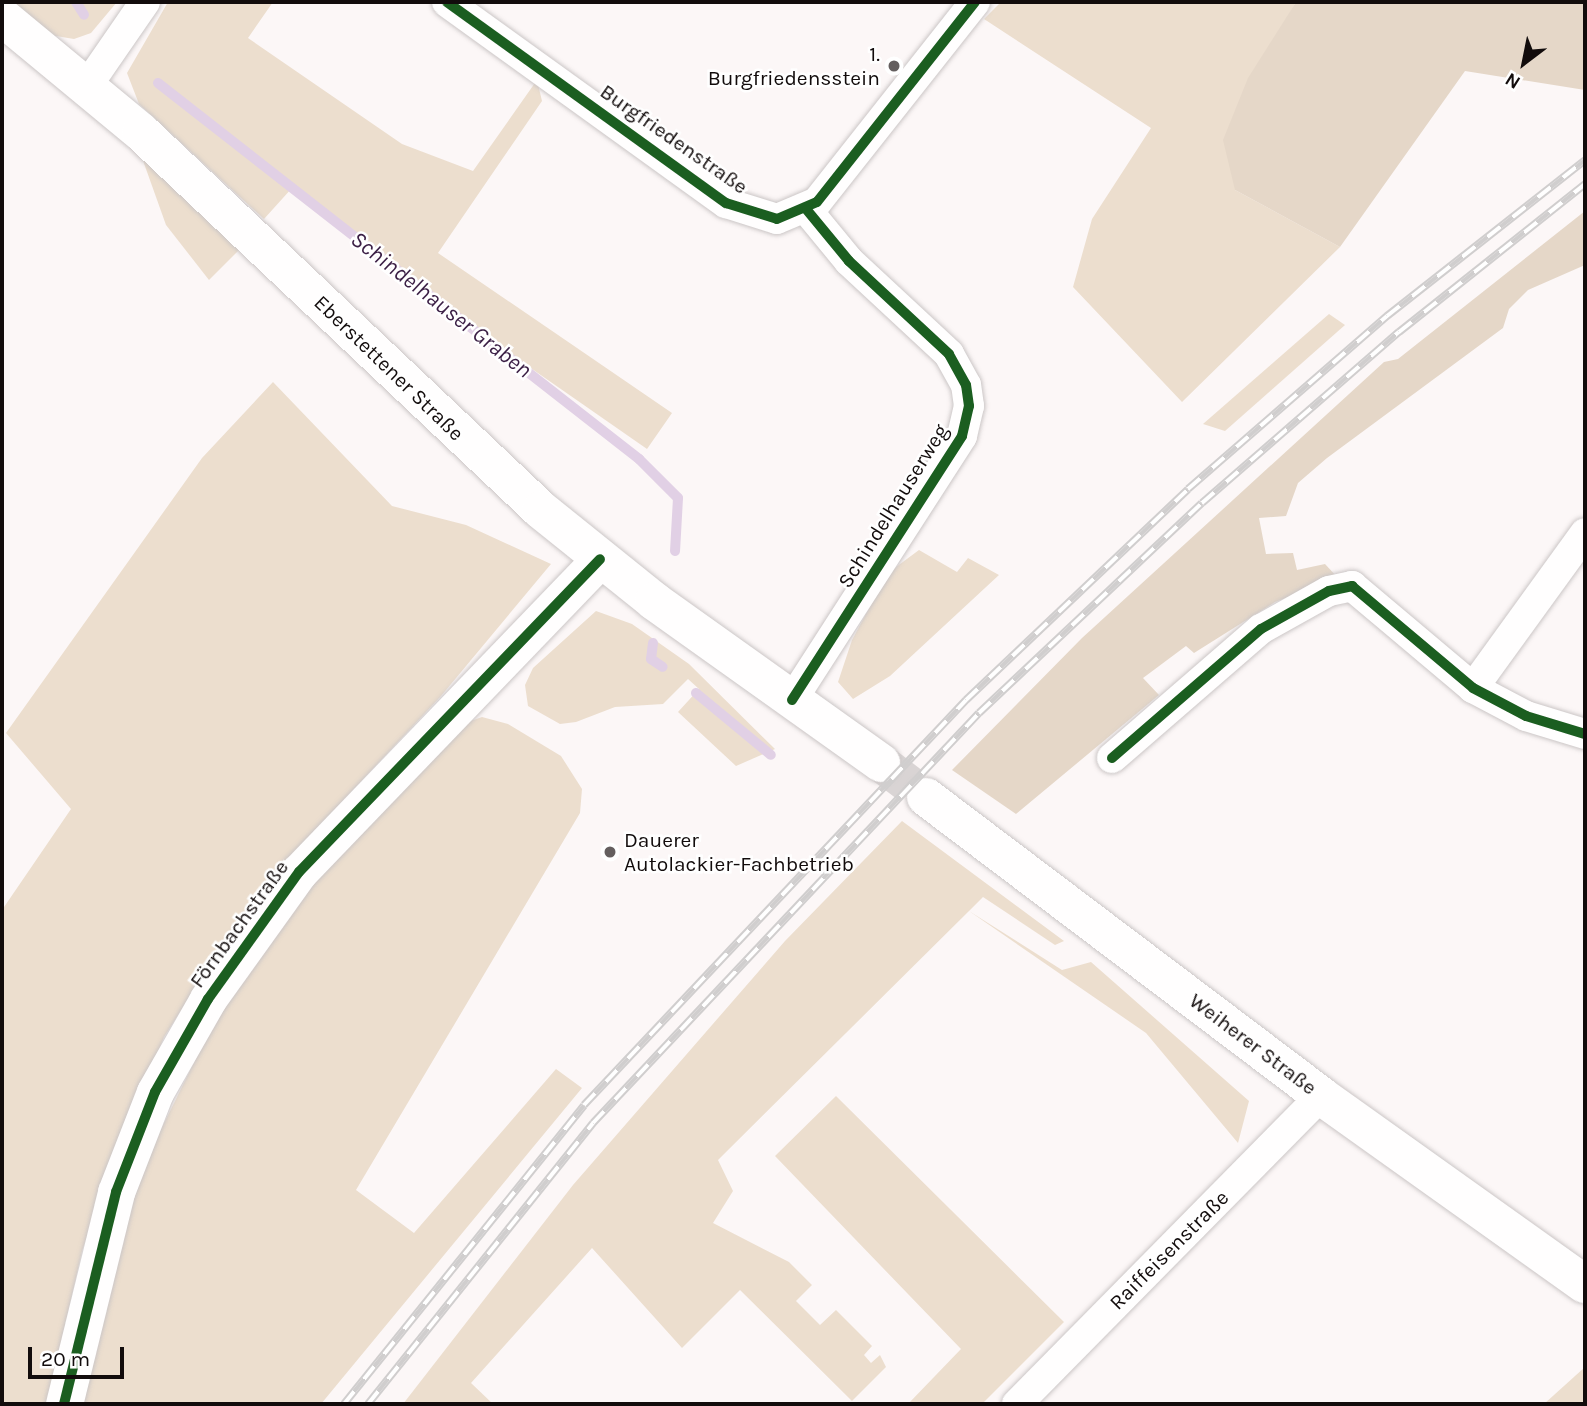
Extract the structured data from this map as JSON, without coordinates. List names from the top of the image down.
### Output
{
  "streets": {
    "main road": ["Eberstettener Straße", "Weiherer Straße"],
    "street": [
      "Burgfriedenstraße",
      "Schindelhauserweg",
      "Förnbachstraße",
      "Raiffeisenstraße"
    ]
  },
  "crossings": [
    ["Burgfriedenstraße", "Schindelhauserweg"],
    ["Eberstettener Straße", "Schindelhauserweg"],
    ["Eberstettener Straße", "Förnbachstraße"],
    ["Weiherer Straße", "Raiffeisenstraße"]
  ],
  "water": ["Schindelhauser Graben"],
  "places": ["1. Burgfriedensstein", "Dauerer Autolackier-Fachbetrieb"],
  "scale_bar": "20 m",
  "north": "bottom left"
}
